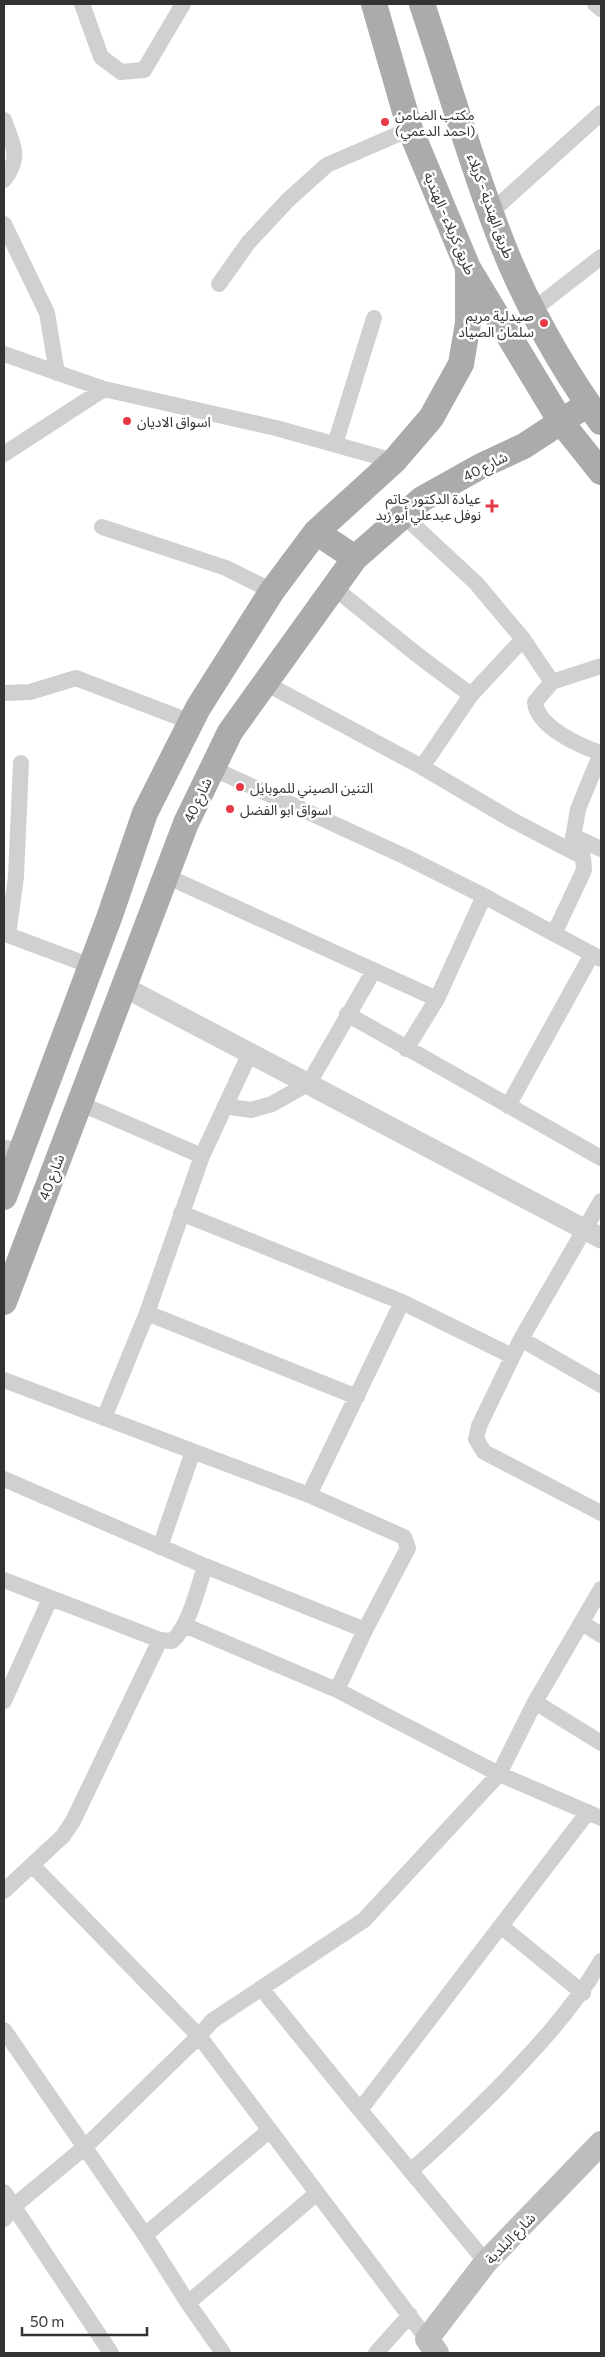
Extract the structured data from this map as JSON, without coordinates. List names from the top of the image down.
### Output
{
  "streets": {
    "main road": [
      "طريق الهندية - كربلاء",
      "طريق كربلاء - الهندية",
      "شارع 40",
      "شارع البلدية"
    ]
  },
  "crossings": [
    ["طريق الهندية - كربلاء", "شارع 40"],
    ["طريق كربلاء - الهندية", "شارع 40"]
  ],
  "places": {
    "other": [
      "مكتب الضامن (احمد الدعمي)",
      "صيدلية مريم سلمان الصياد",
      "اسواق الاديان",
      "التنين الصيني للموبايل",
      "اسواق ابو الفضل"
    ],
    "health": ["عيادة الدكتور حاتم نوفل عبدعلي أبو زبد"]
  },
  "scale_bar": "50 m"
}
